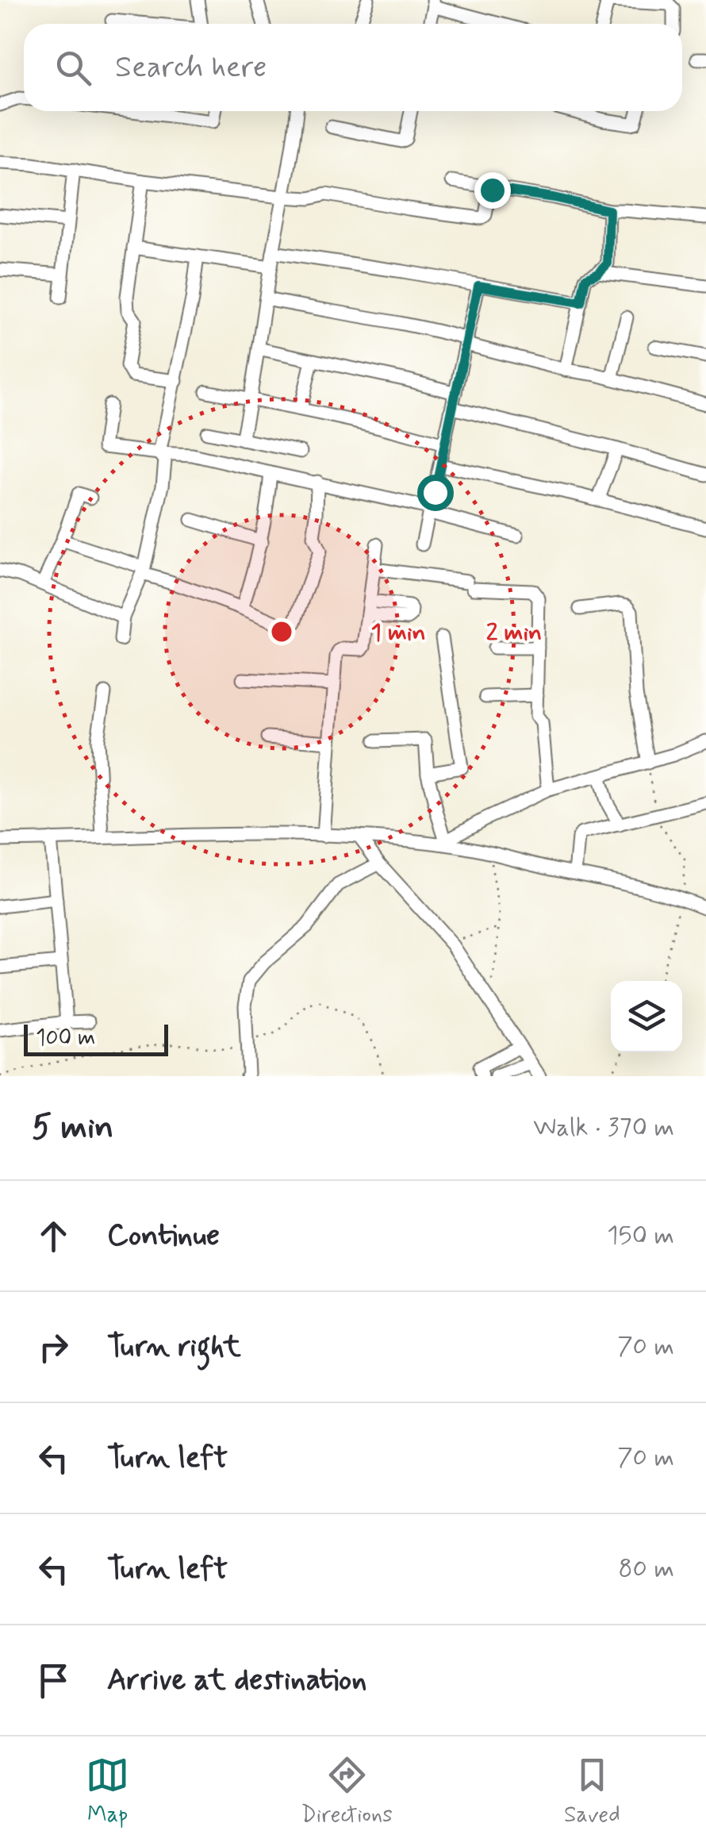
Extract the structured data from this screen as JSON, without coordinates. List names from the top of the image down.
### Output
{
  "scale_bar": "100 m",
  "page": {
    "search": "Search here",
    "scale": "100 m",
    "heading": ["5 min", "Walk · 370 m"],
    "list": [
      ["Continue", "150 m"],
      ["Turn right", "70 m"],
      ["Turn left", "70 m"],
      ["Turn left", "80 m"],
      "Arrive at destination"
    ],
    "nav": ["Map", "Directions", "Saved"]
  },
  "rings": ["1 min", "2 min"]
}
